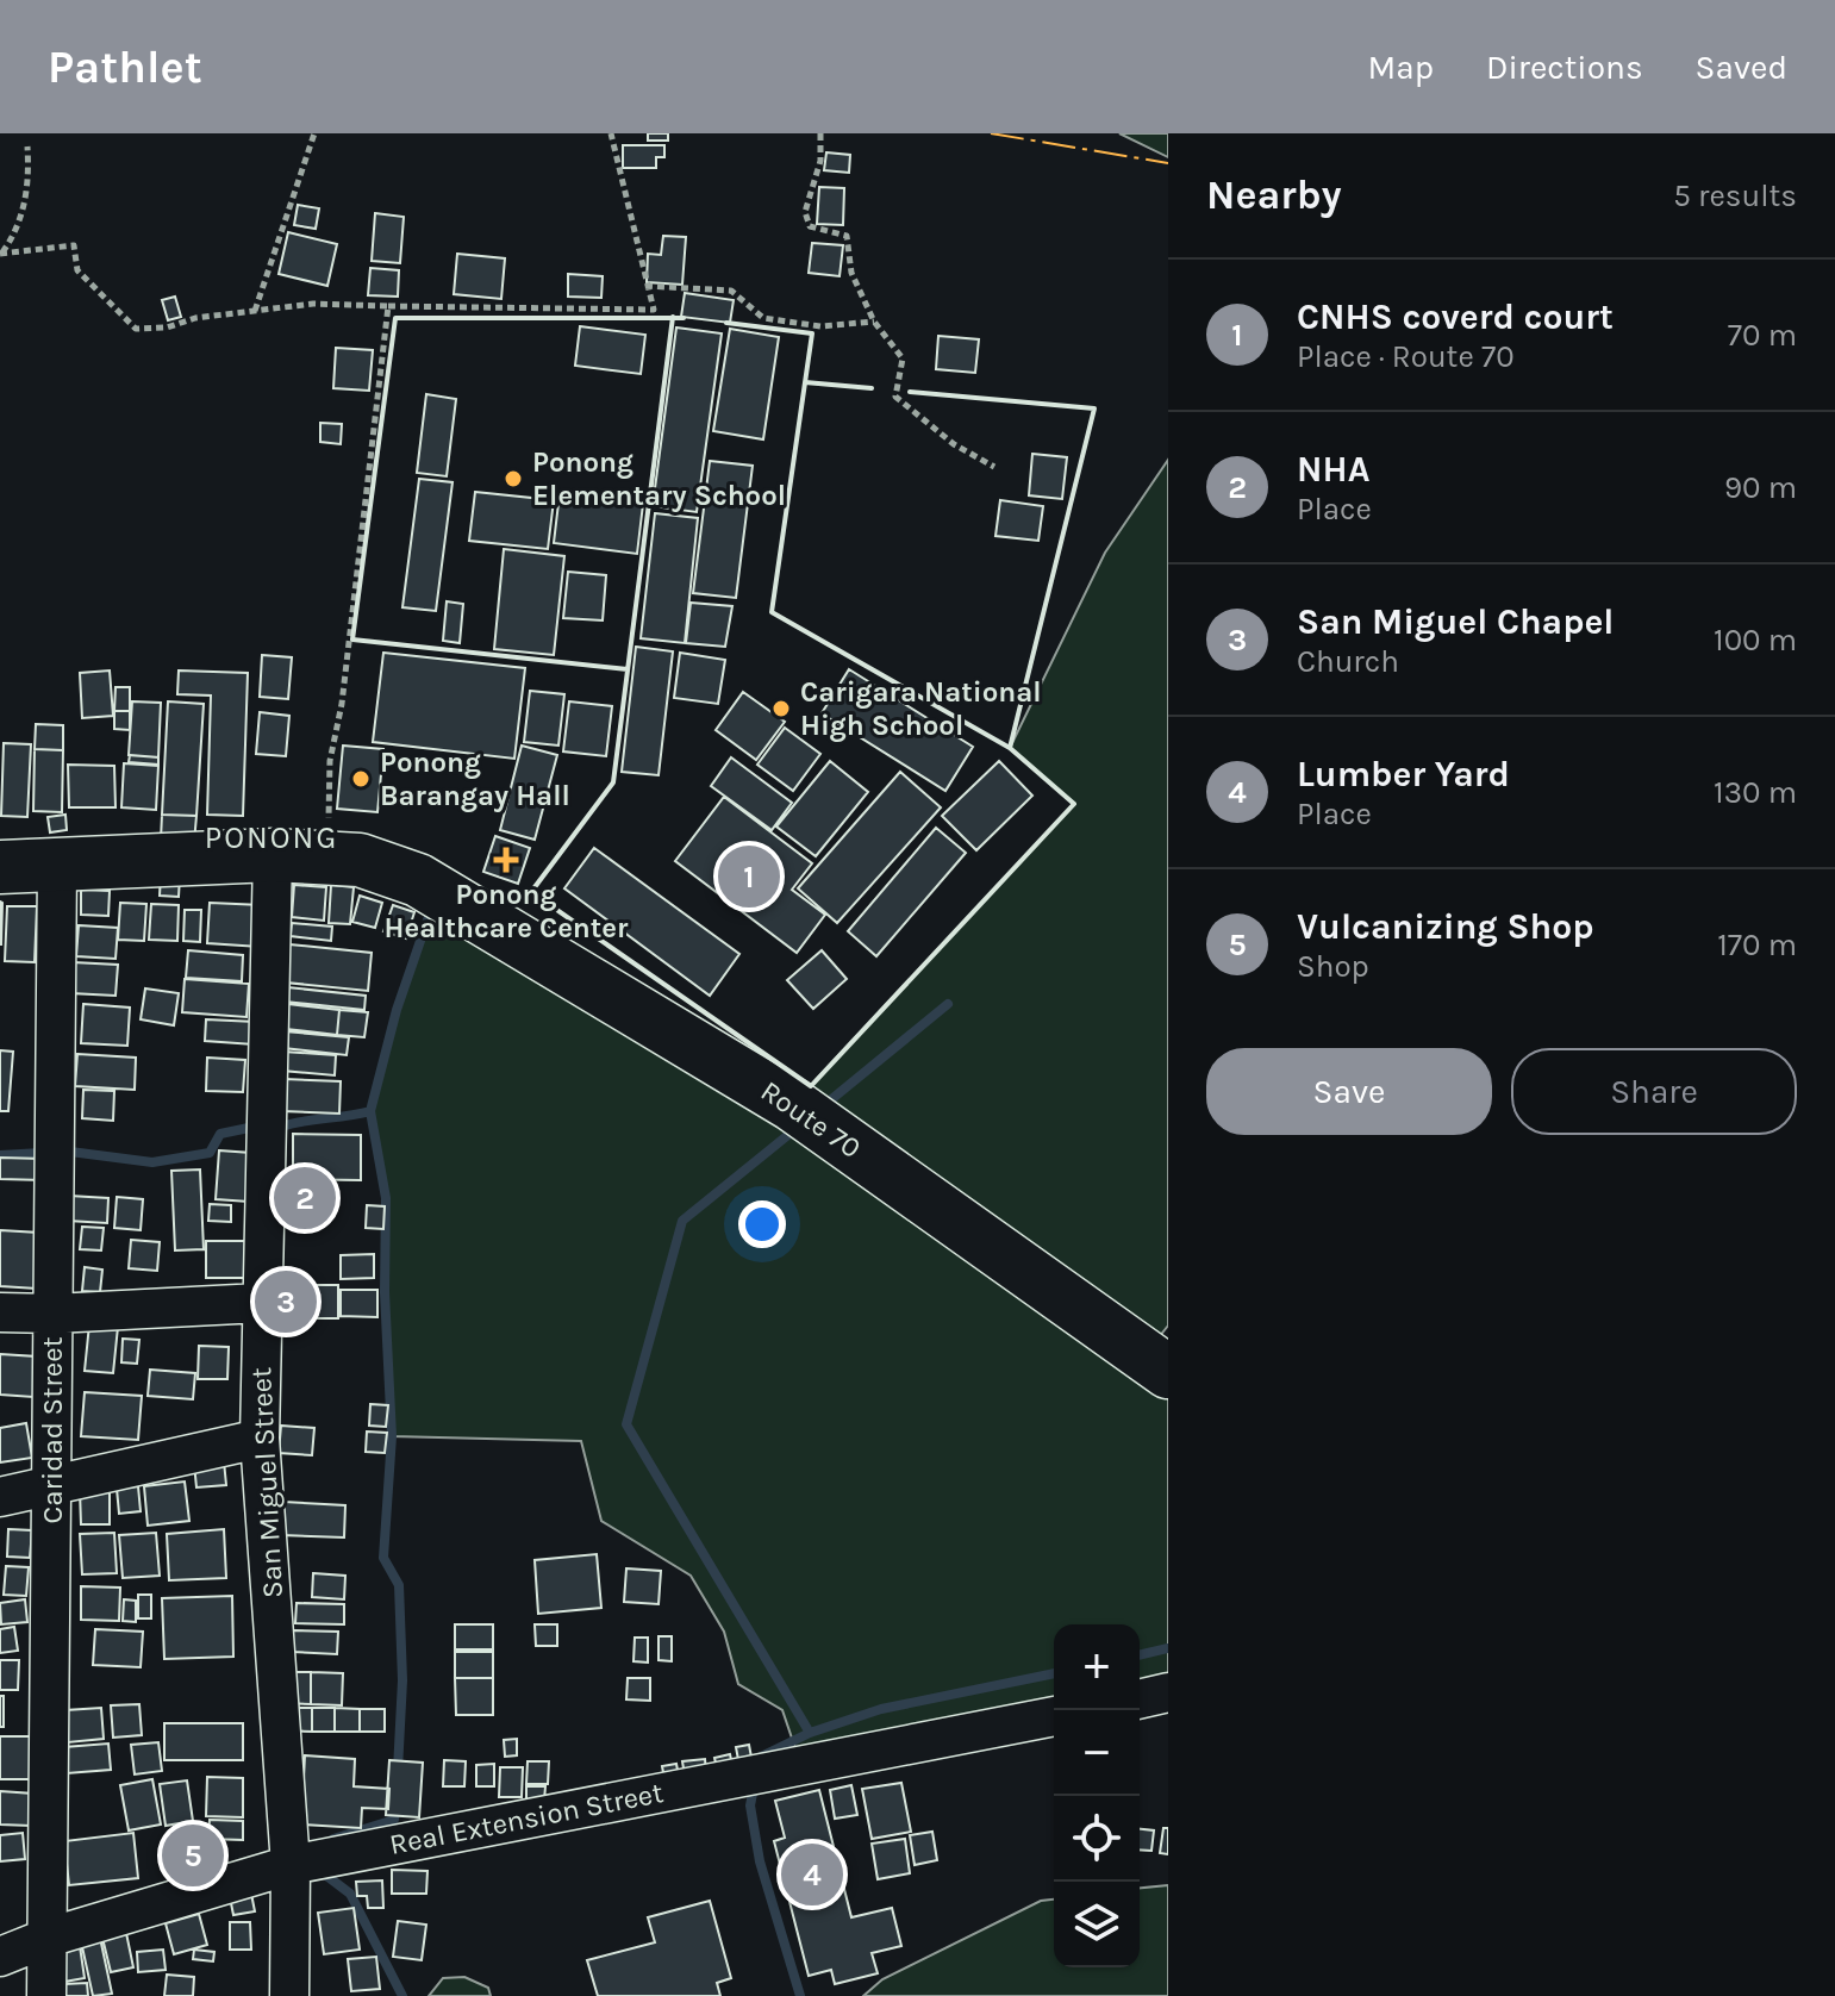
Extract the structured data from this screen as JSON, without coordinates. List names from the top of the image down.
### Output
{
  "streets": {
    "highway": ["Route 70"],
    "street": ["Caridad Street", "San Miguel Street", "Real Extension Street"]
  },
  "crossings": [
    ["Route 70", "Caridad Street"],
    ["Route 70", "San Miguel Street"],
    ["Caridad Street", "Real Extension Street"],
    ["San Miguel Street", "Real Extension Street"]
  ],
  "districts": ["PONONG"],
  "places": {
    "other": ["Ponong Elementary School", "Carigara National High School", "Ponong Barangay Hall"],
    "health": ["Ponong Healthcare Center"]
  },
  "page": {
    "header": "Pathlet",
    "nav": ["Map", "Directions", "Saved"],
    "heading": ["Nearby", "5 results"],
    "list": [
      {
        "mark": "1",
        "name": "CNHS coverd court",
        "note": "Place · Route 70",
        "value": "70 m"
      },
      {
        "mark": "2",
        "name": "NHA",
        "note": "Place",
        "value": "90 m"
      },
      {
        "mark": "3",
        "name": "San Miguel Chapel",
        "note": "Church",
        "value": "100 m"
      },
      {
        "mark": "4",
        "name": "Lumber Yard",
        "note": "Place",
        "value": "130 m"
      },
      {
        "mark": "5",
        "name": "Vulcanizing Shop",
        "note": "Shop",
        "value": "170 m"
      }
    ],
    "pins": [
      "1",
      "2",
      "3",
      "5",
      "4"
    ],
    "buttons": ["Save", "Share"],
    "map_buttons": ["+", "−"]
  }
}
